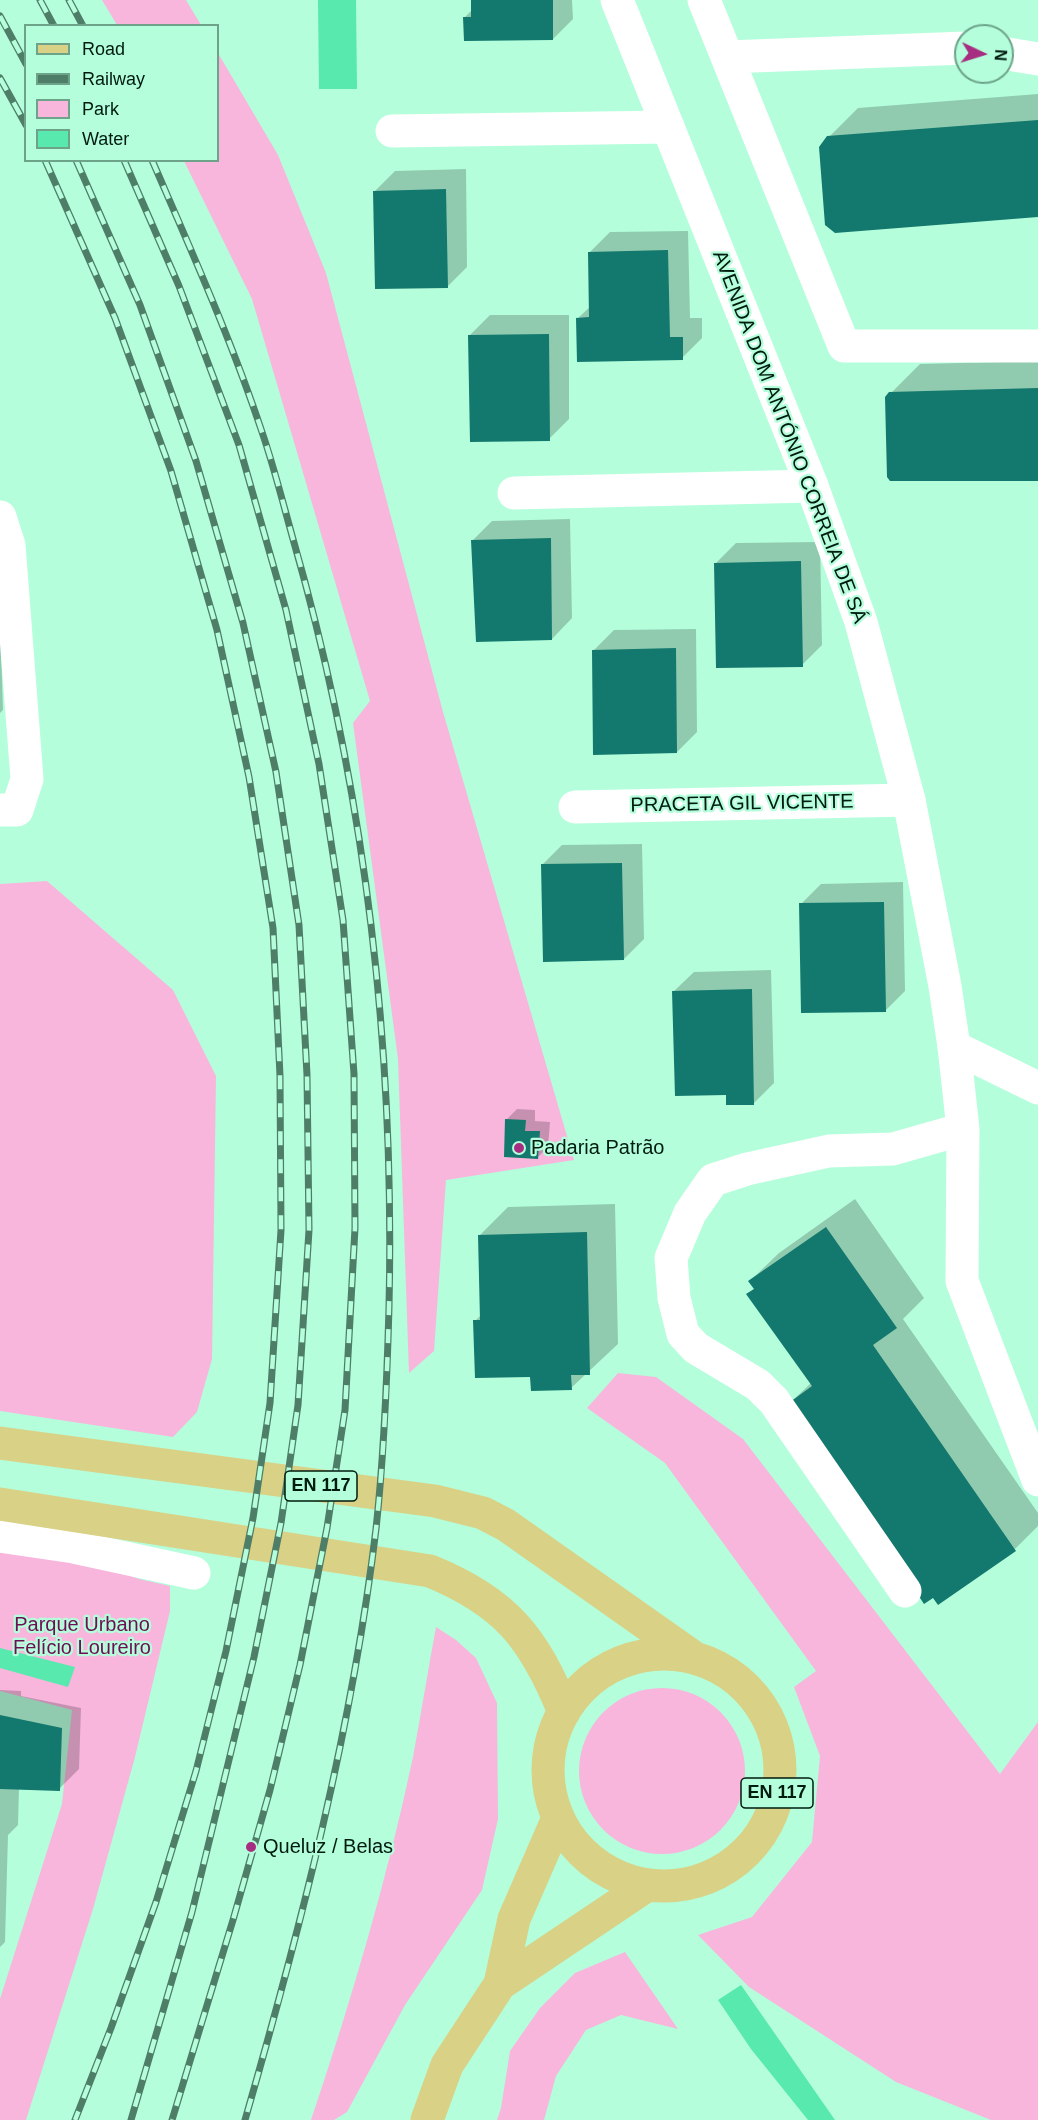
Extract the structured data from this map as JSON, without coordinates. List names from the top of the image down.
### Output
{
  "streets": {
    "main road": ["EN 117"],
    "street": ["AVENIDA DOM ANTÓNIO CORREIA DE SÁ", "PRACETA GIL VICENTE"]
  },
  "crossings": [
    ["AVENIDA DOM ANTÓNIO CORREIA DE SÁ", "PRACETA GIL VICENTE"]
  ],
  "parks": ["Parque Urbano Felício Loureiro"],
  "places": ["Padaria Patrão", "Queluz / Belas"],
  "legend": [
    "Road",
    "Railway",
    "Park",
    "Water"
  ],
  "north": "right"
}
